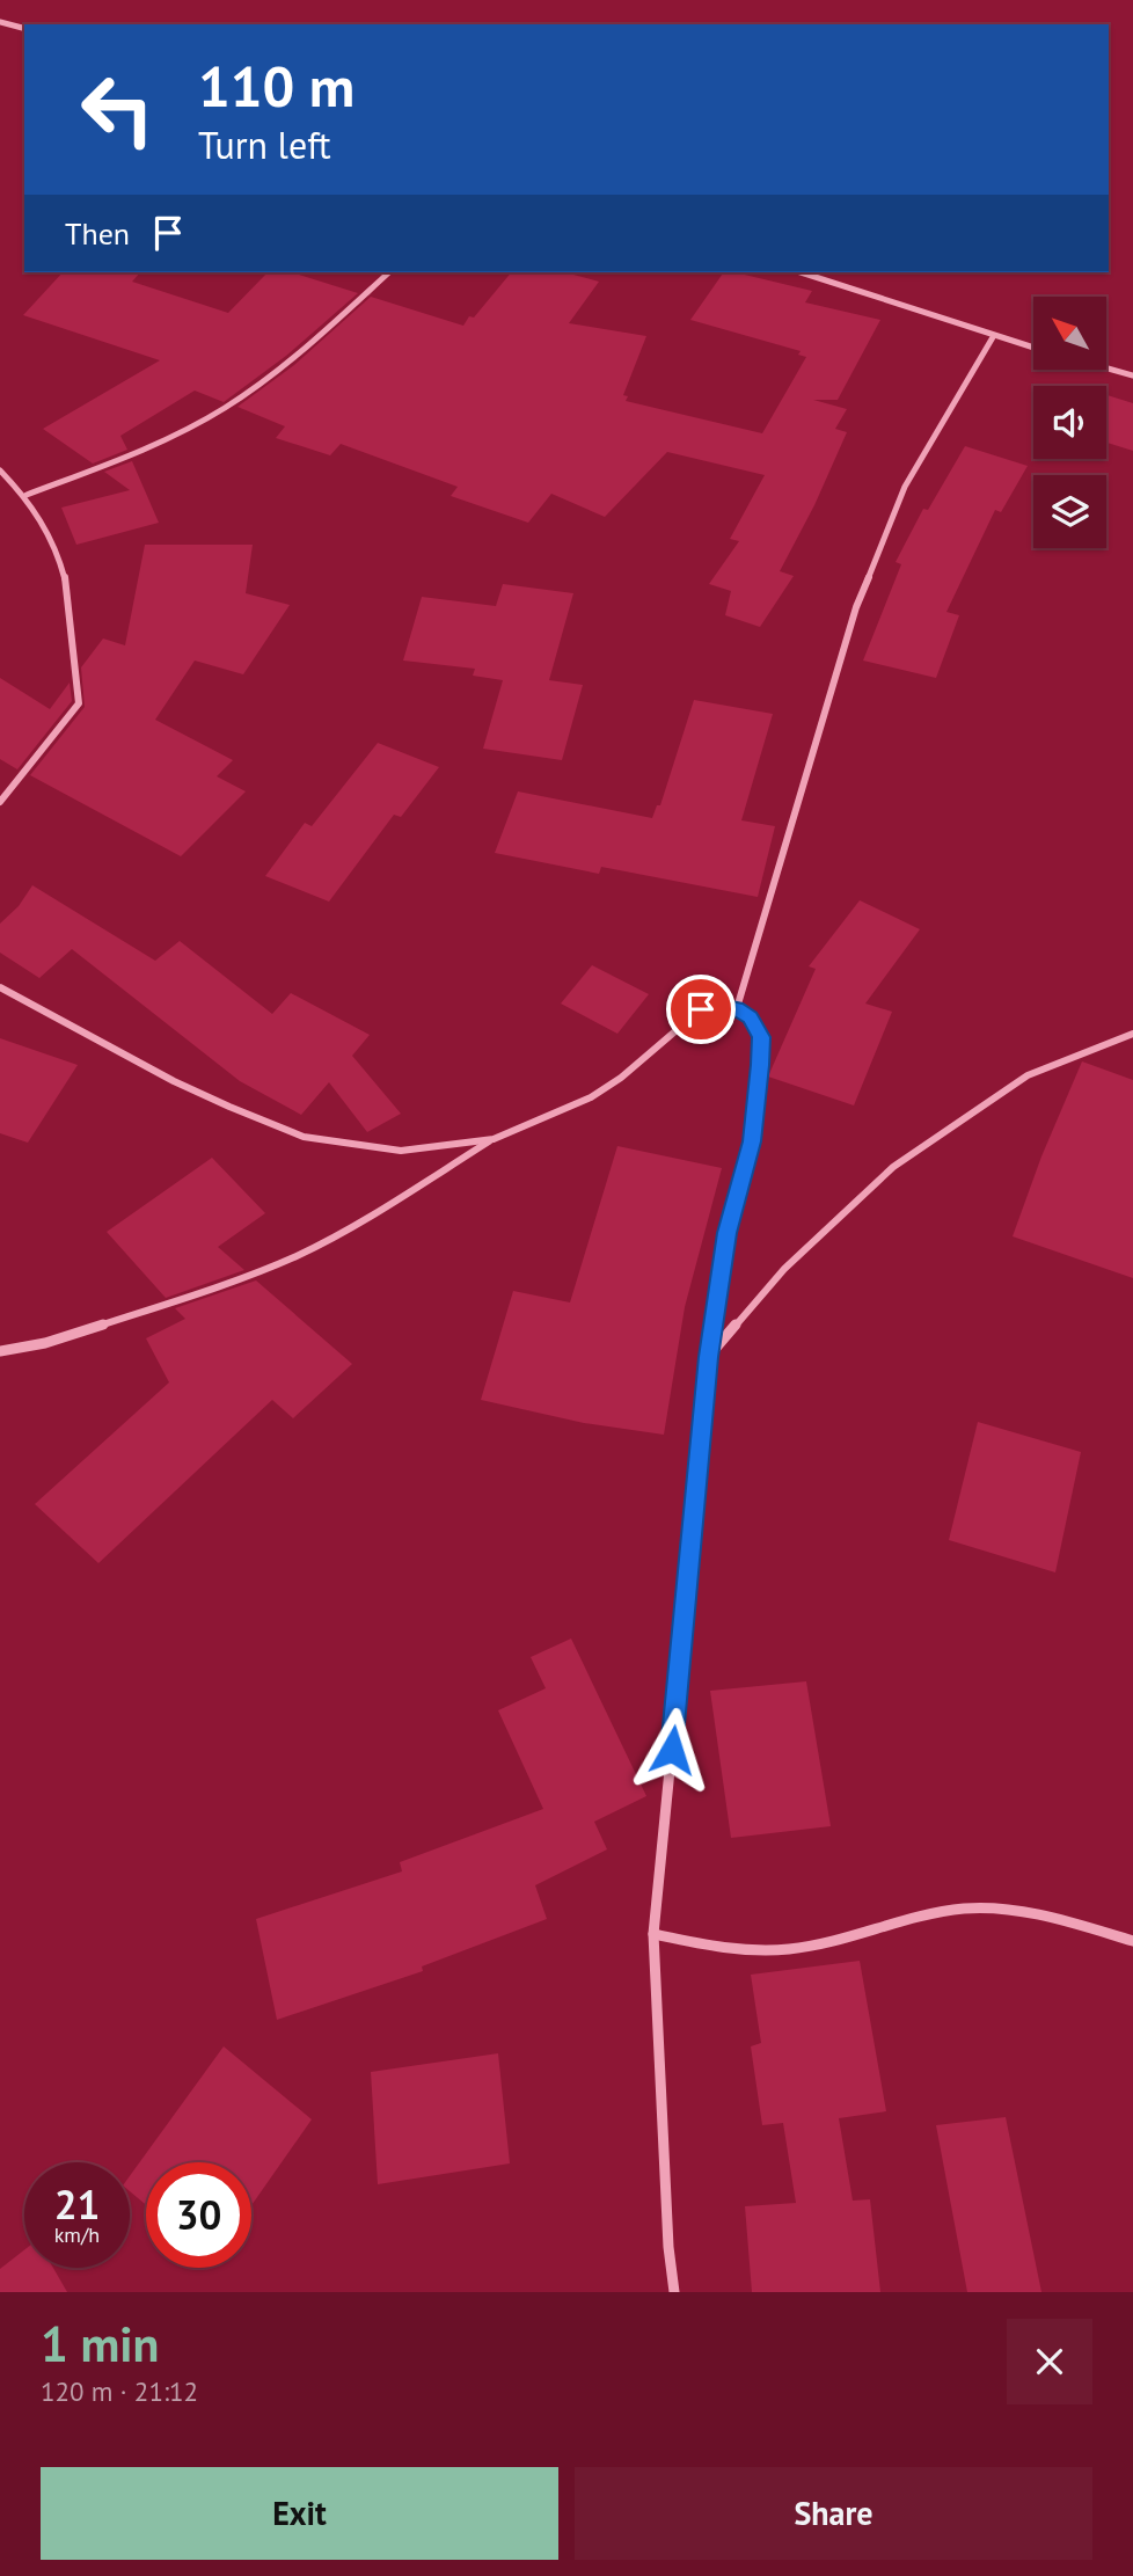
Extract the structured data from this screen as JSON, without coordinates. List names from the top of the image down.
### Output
{
  "north": "top left",
  "page": {
    "turn": ["110 m", "Turn left"],
    "then": "Then",
    "speed": "21 km/h",
    "limit": "30",
    "heading": ["1 min", "120 m · 21:12"],
    "buttons": ["Exit", "Share"]
  }
}
